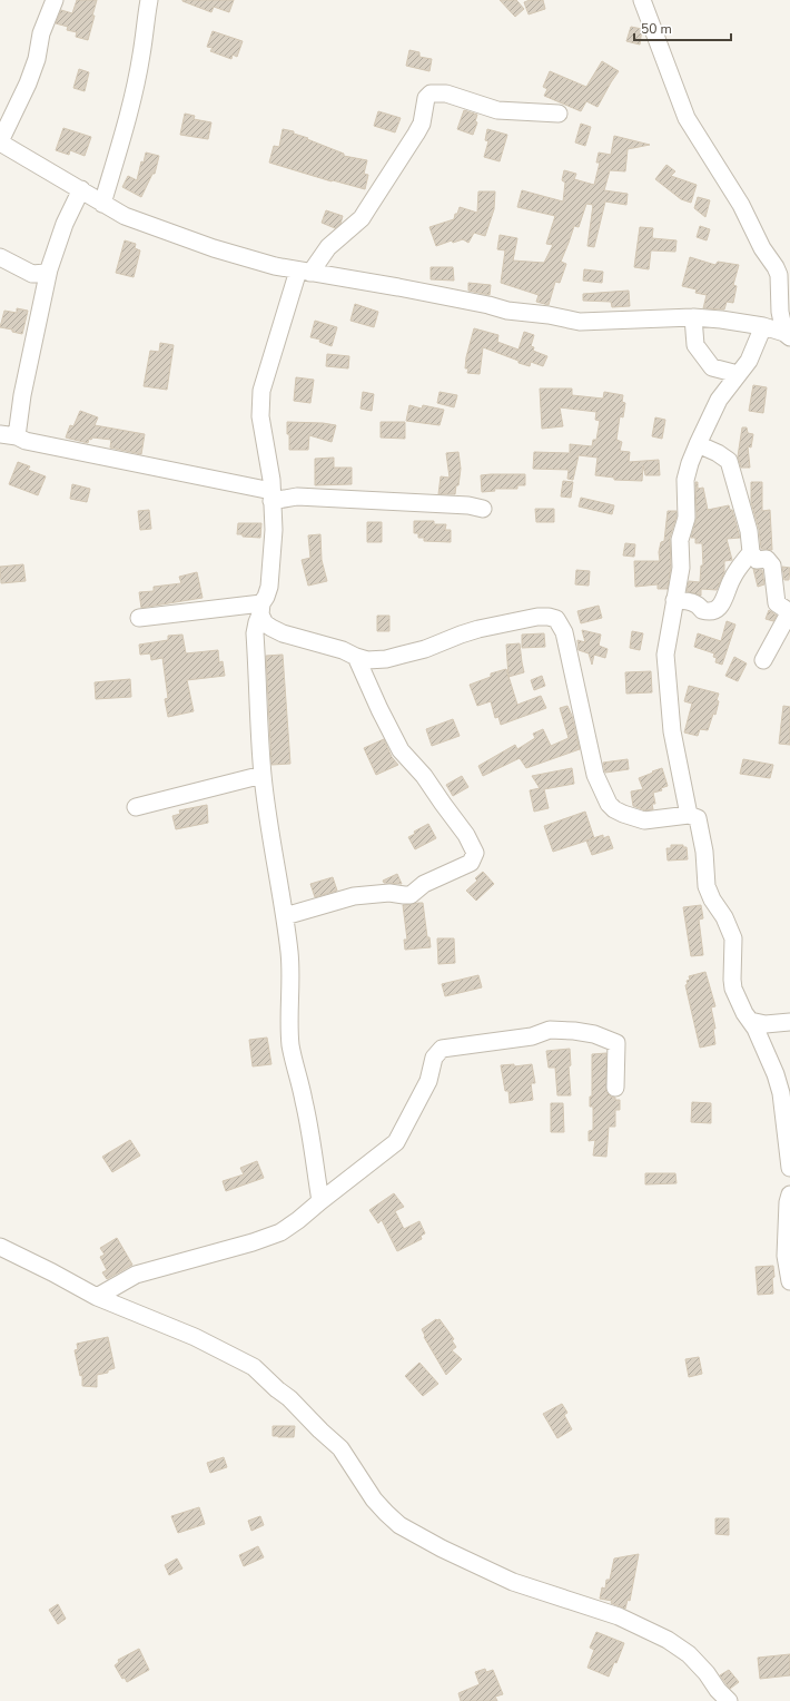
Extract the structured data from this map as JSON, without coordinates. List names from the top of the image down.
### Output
{
  "scale_bar": "50 m"
}
